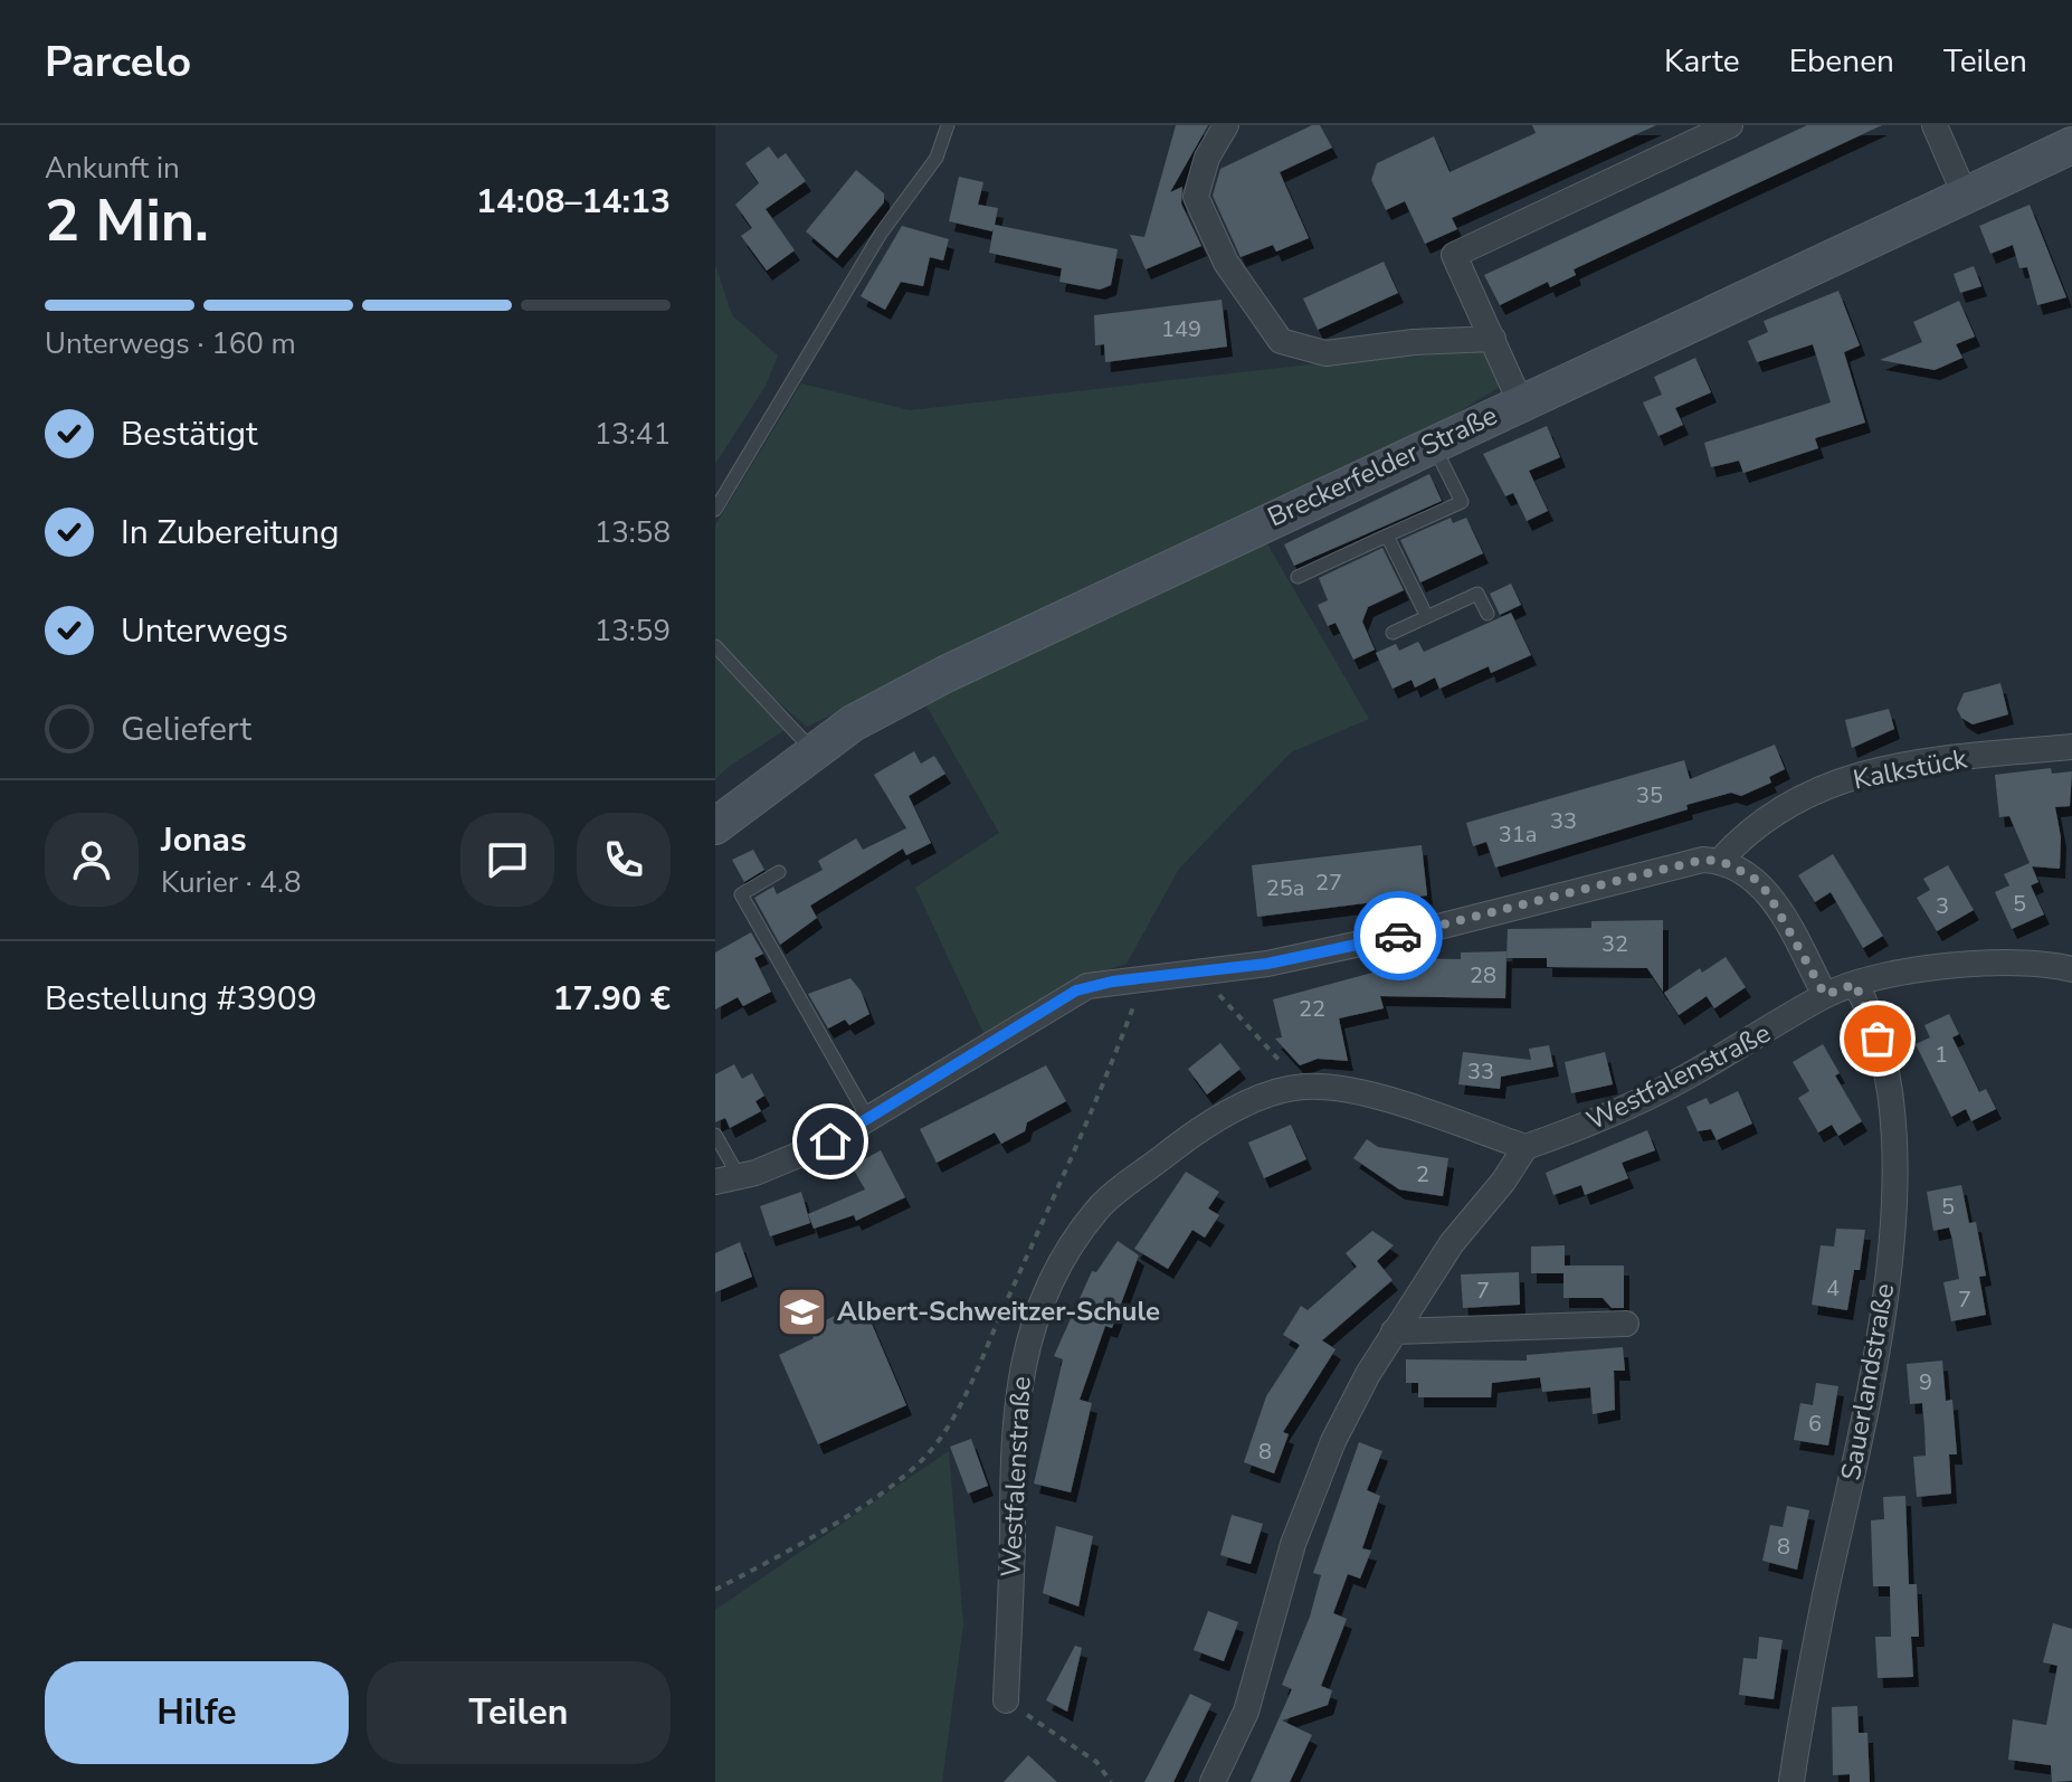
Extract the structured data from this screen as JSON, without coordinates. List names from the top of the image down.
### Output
{
  "streets": {
    "main road": ["Breckerfelder Straße"],
    "street": ["Kalkstück", "Westfalenstraße", "Sauerlandstraße"]
  },
  "crossings": [
    ["Westfalenstraße", "Sauerlandstraße"]
  ],
  "places": {
    "school or university": ["Albert-Schweitzer-Schule"]
  },
  "house_numbers": [
    "149",
    "35",
    "33",
    "31a",
    "27",
    "25a",
    "5",
    "3",
    "32",
    "28",
    "22",
    "1",
    "33",
    "2",
    "5",
    "4",
    "7",
    "7",
    "9",
    "6",
    "8",
    "8"
  ],
  "page": {
    "header": "Parcelo",
    "nav": ["Karte", "Ebenen", "Teilen"],
    "heading": ["2 Min.", "Ankunft in", "14:08–14:13"],
    "panel": [
      "Jonas",
      "Kurier · 4.8",
      "Bestellung #3909",
      "17.90 €"
    ],
    "bar": "Unterwegs · 160 m",
    "list": [
      ["Bestätigt", "13:41"],
      ["In Zubereitung", "13:58"],
      ["Unterwegs", "13:59"],
      "Geliefert"
    ],
    "buttons": ["Hilfe", "Teilen"]
  }
}
